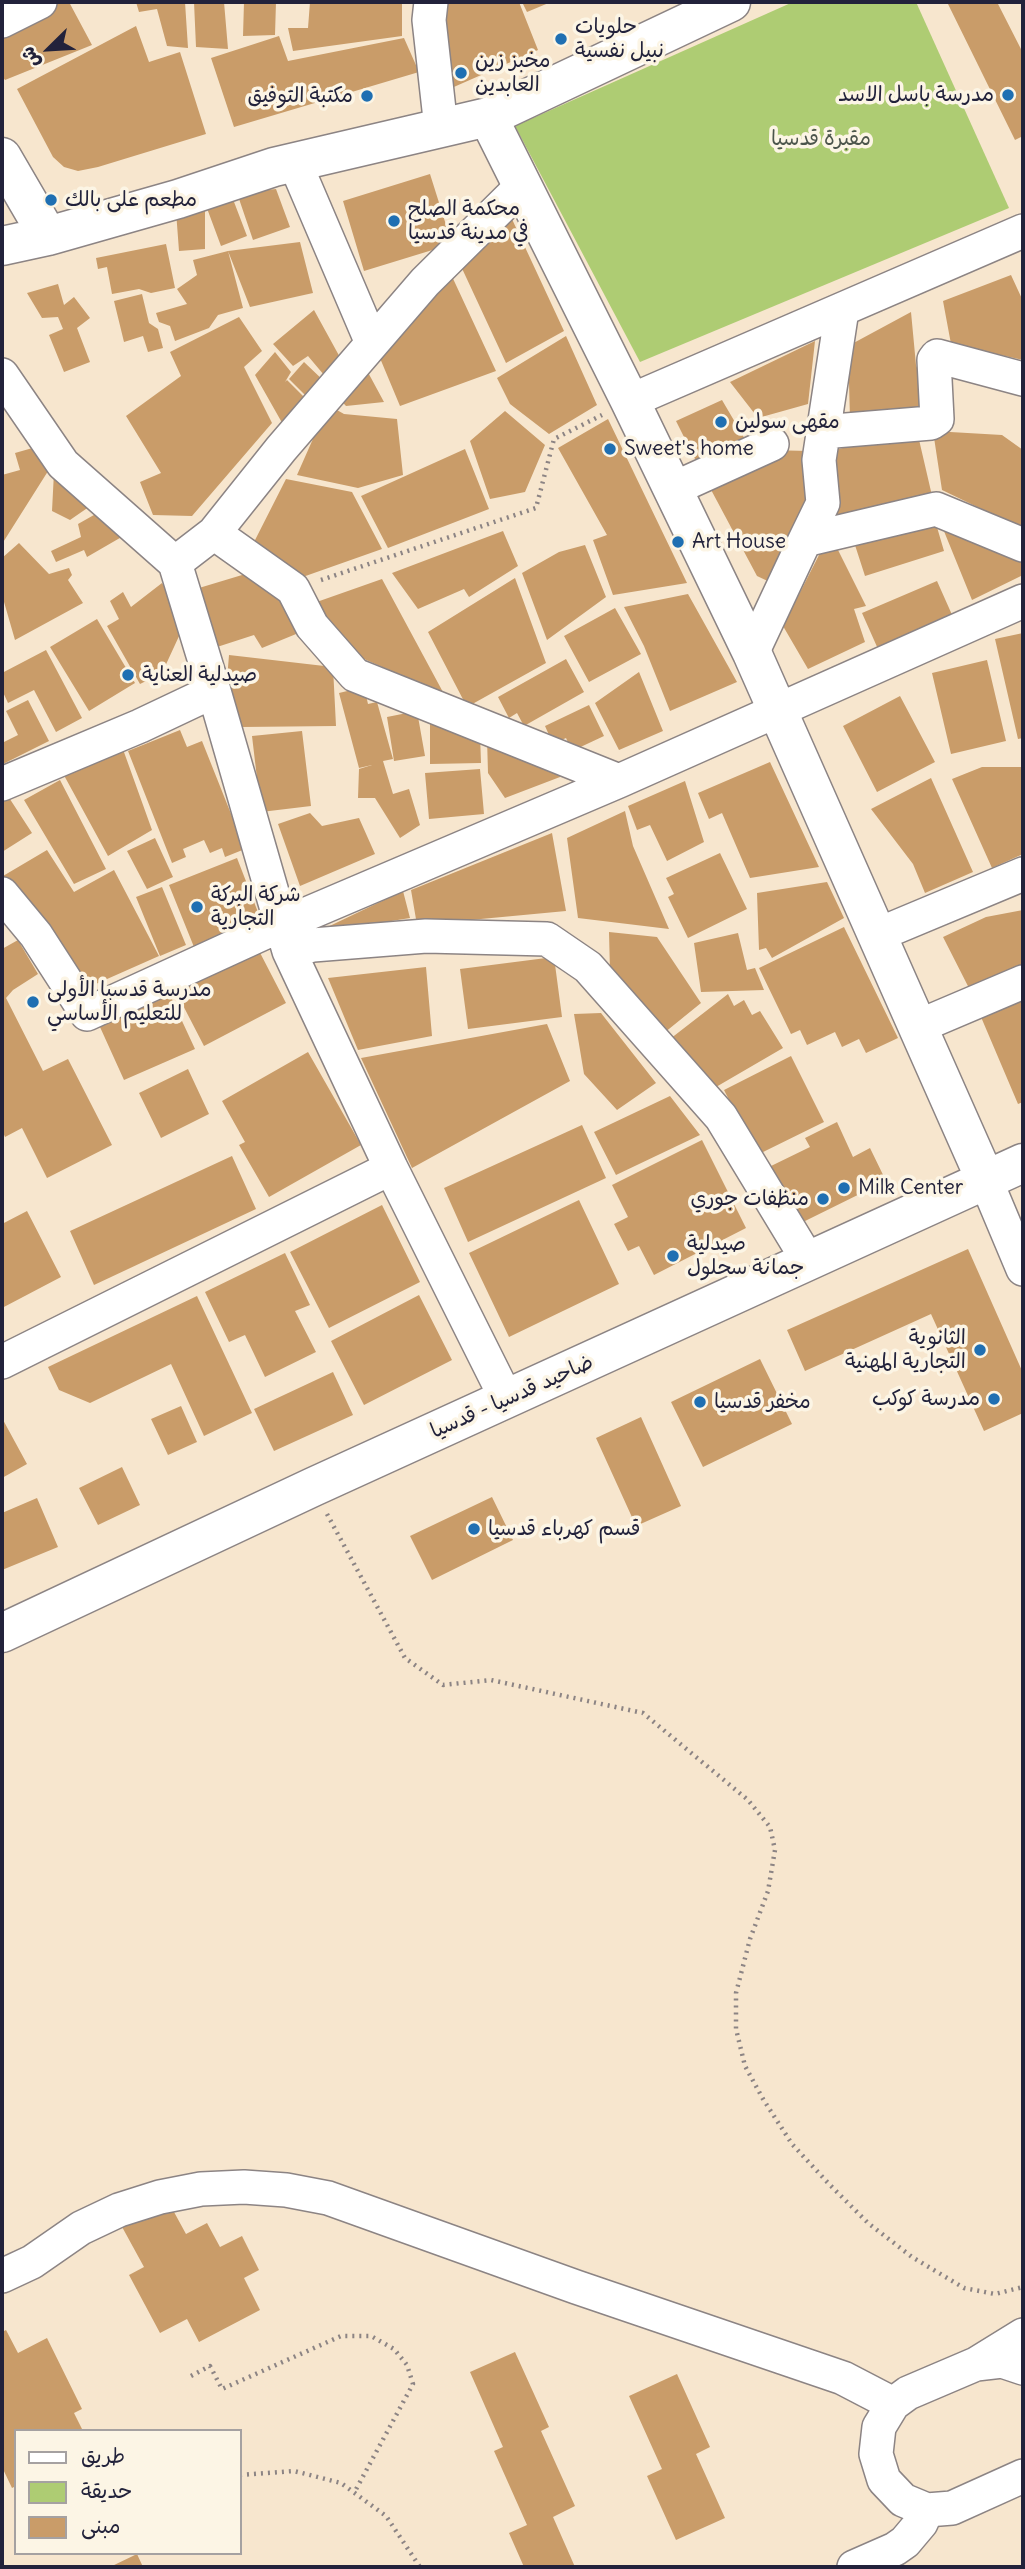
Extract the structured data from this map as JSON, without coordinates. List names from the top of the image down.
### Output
{
  "streets": {
    "main road": ["ضاحيد قدسيا - قدسيا"]
  },
  "parks": ["مقبرة قدسيا"],
  "places": [
    "حلويات نبيل نفسية",
    "مخبز زين العابدين",
    "مدرسة باسل الاسد",
    "مكتبة التوفيق",
    "مطعم على بالك",
    "محكمة الصلح في مدينة قدسيا",
    "مقهى سولين",
    "Sweet's home",
    "Art House",
    "صيدلية العناية",
    "شركة البركة التجارية",
    "مدرسة قدسيا الأولى للتعليم الأساسي",
    "Milk Center",
    "منظفات جوري",
    "صيدلية جمانة سحلول",
    "الثانوية التجارية المهنية",
    "مدرسة كوكب",
    "مخفر قدسيا",
    "قسم كهرباء قدسيا"
  ],
  "legend": ["طريق", "حديقة", "مبنى"],
  "north": "bottom left"
}
